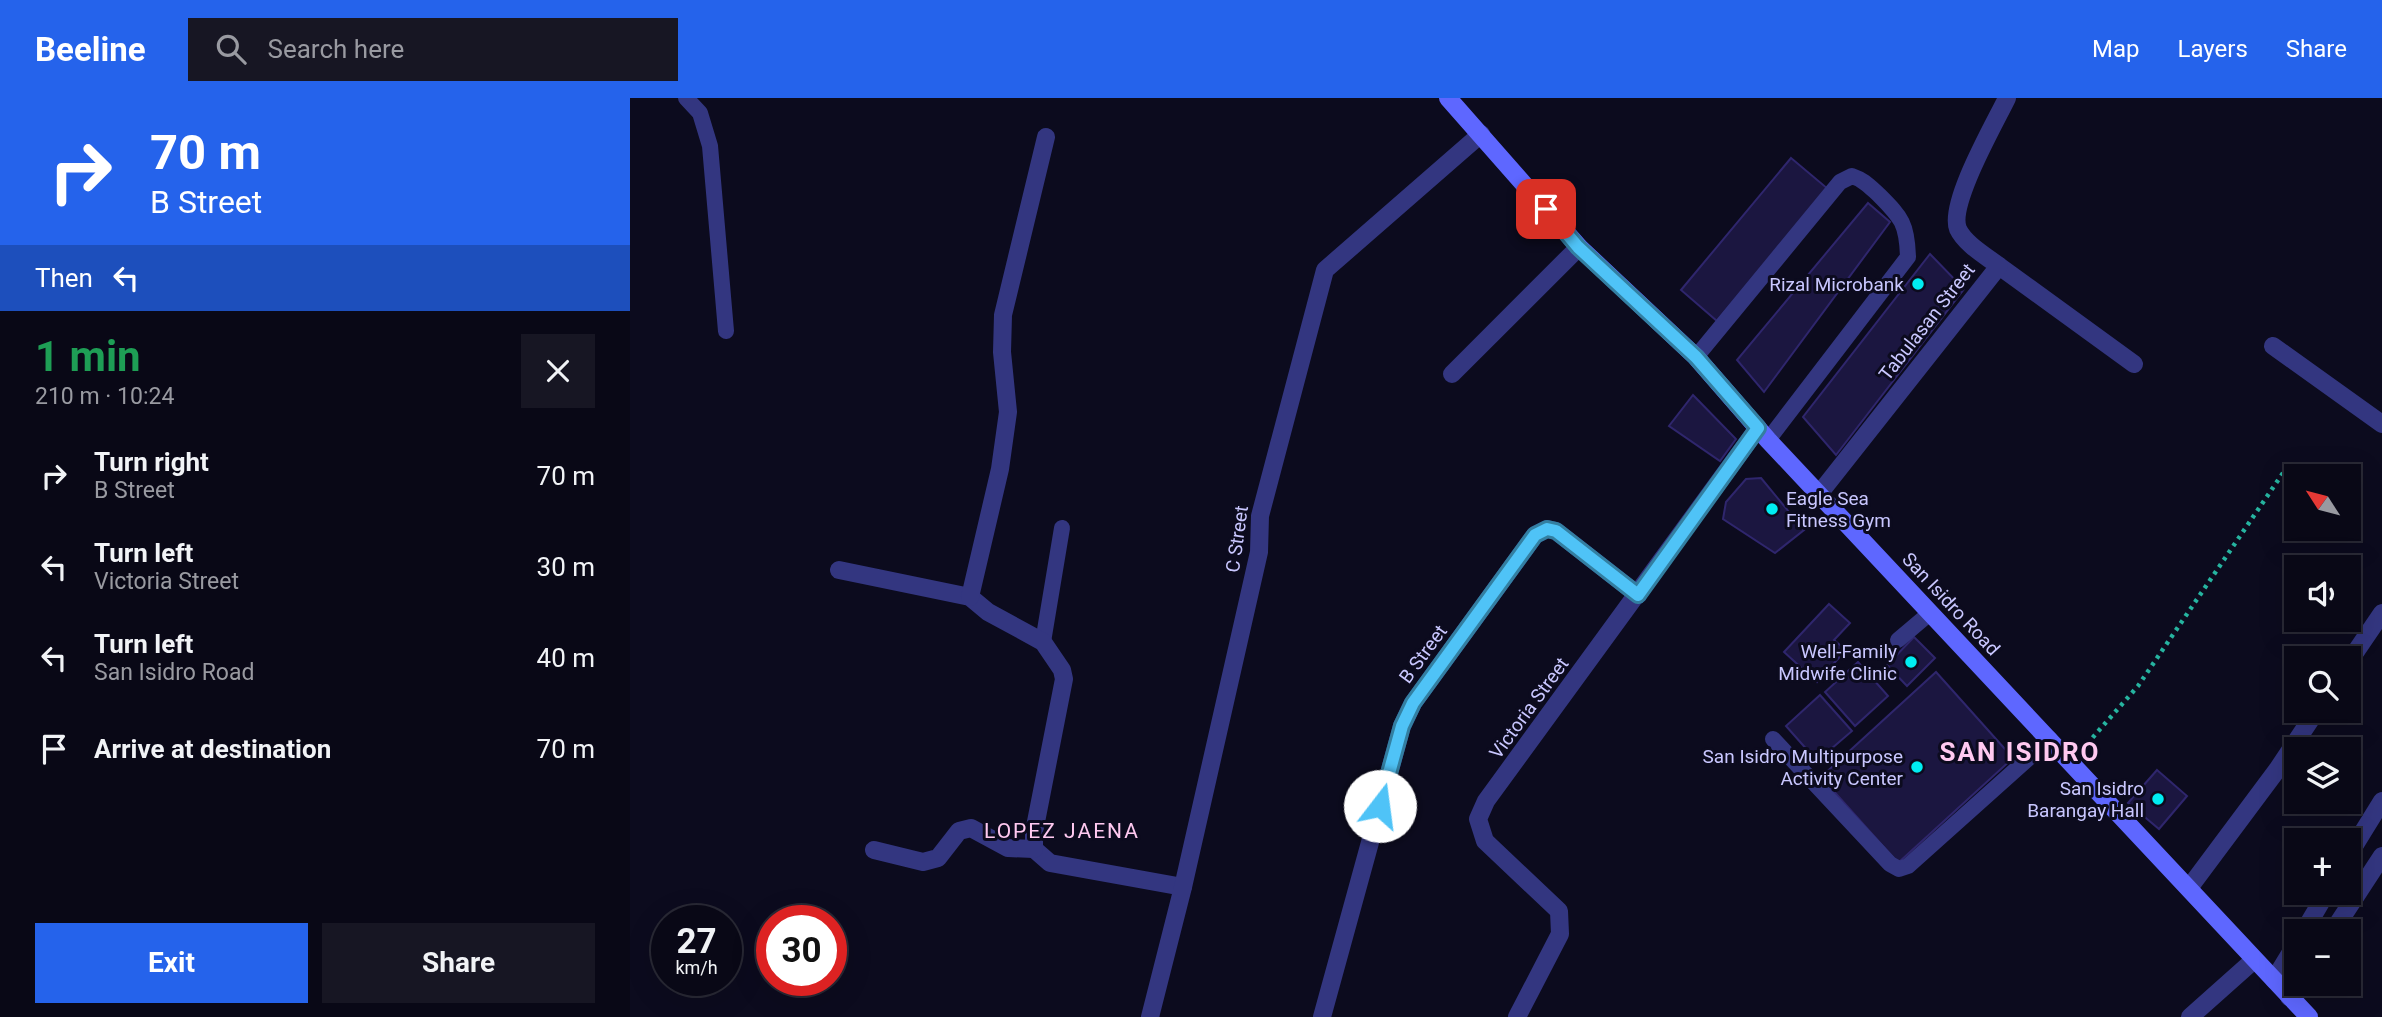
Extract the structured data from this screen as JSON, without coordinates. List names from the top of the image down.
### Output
{
  "streets": {
    "street": [
      "Tabulasan Street",
      "C Street",
      "San Isidro Road",
      "B Street",
      "Victoria Street"
    ]
  },
  "crossings": [
    ["Tabulasan Street", "San Isidro Road"],
    ["C Street", "San Isidro Road"],
    ["San Isidro Road", "Victoria Street"],
    ["B Street", "Victoria Street"]
  ],
  "districts": ["SAN ISIDRO", "LOPEZ JAENA"],
  "places": [
    "Rizal Microbank",
    "Eagle Sea Fitness Gym",
    "Well-Family Midwife Clinic",
    "San Isidro Multipurpose Activity Center",
    "San Isidro Barangay Hall"
  ],
  "north": "top left",
  "page": {
    "header": "Beeline",
    "search": "Search here",
    "nav": ["Map", "Layers", "Share"],
    "turn": ["70 m", "B Street"],
    "then": "Then",
    "heading": ["1 min", "210 m · 10:24"],
    "list": [
      {
        "name": "Turn right",
        "note": "B Street",
        "value": "70 m"
      },
      {
        "name": "Turn left",
        "note": "Victoria Street",
        "value": "30 m"
      },
      {
        "name": "Turn left",
        "note": "San Isidro Road",
        "value": "40 m"
      },
      {
        "name": "Arrive at destination",
        "value": "70 m"
      }
    ],
    "map_buttons": ["+", "−"],
    "speed": "27 km/h",
    "limit": "30",
    "buttons": ["Exit", "Share"]
  }
}
